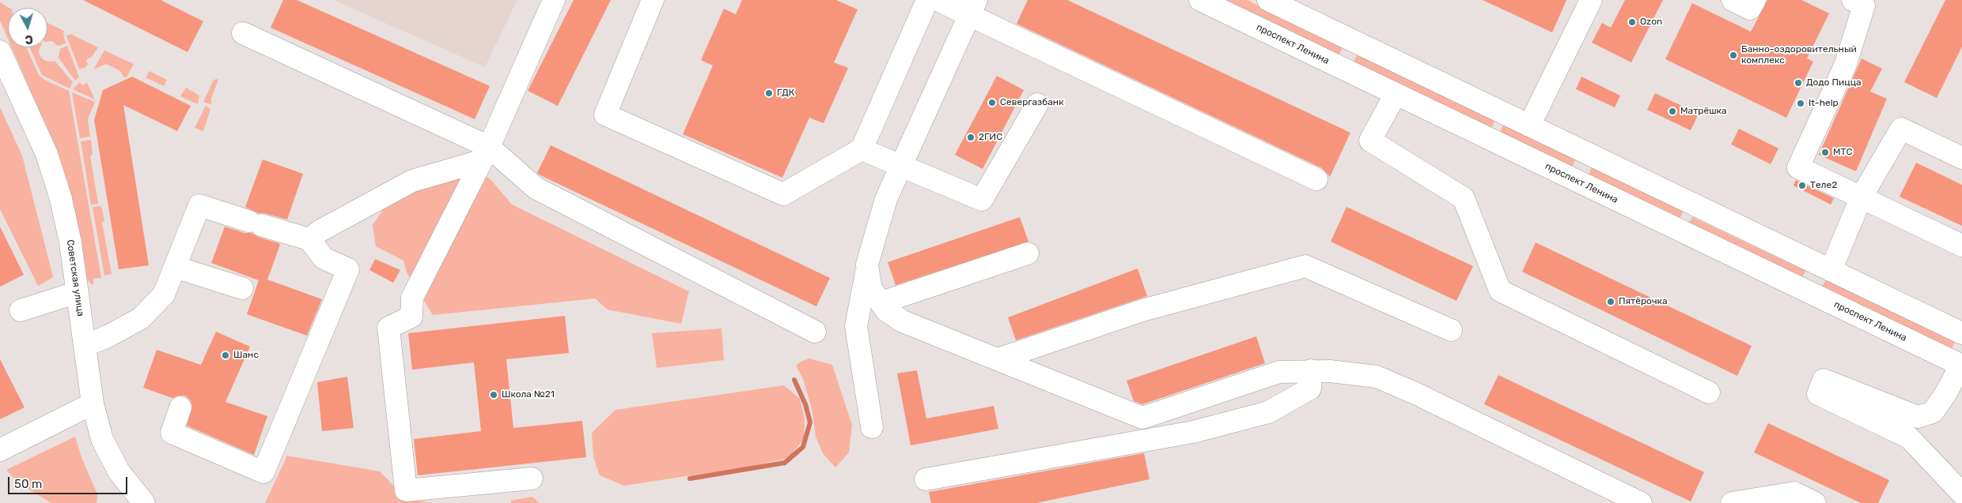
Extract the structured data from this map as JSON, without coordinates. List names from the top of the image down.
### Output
{
  "streets": {
    "street": ["проспект Ленина", "Советская улица"]
  },
  "places": [
    "Ozon",
    "Банно-оздоровительный комплекс",
    "Додо Пицца",
    "ГДК",
    "Севергазбанк",
    "It-help",
    "Матрёшка",
    "2ГИС",
    "МТС",
    "Теле2",
    "Пятёрочка",
    "Шанс",
    "Школа №21"
  ],
  "scale_bar": "50 m",
  "north": "bottom"
}
